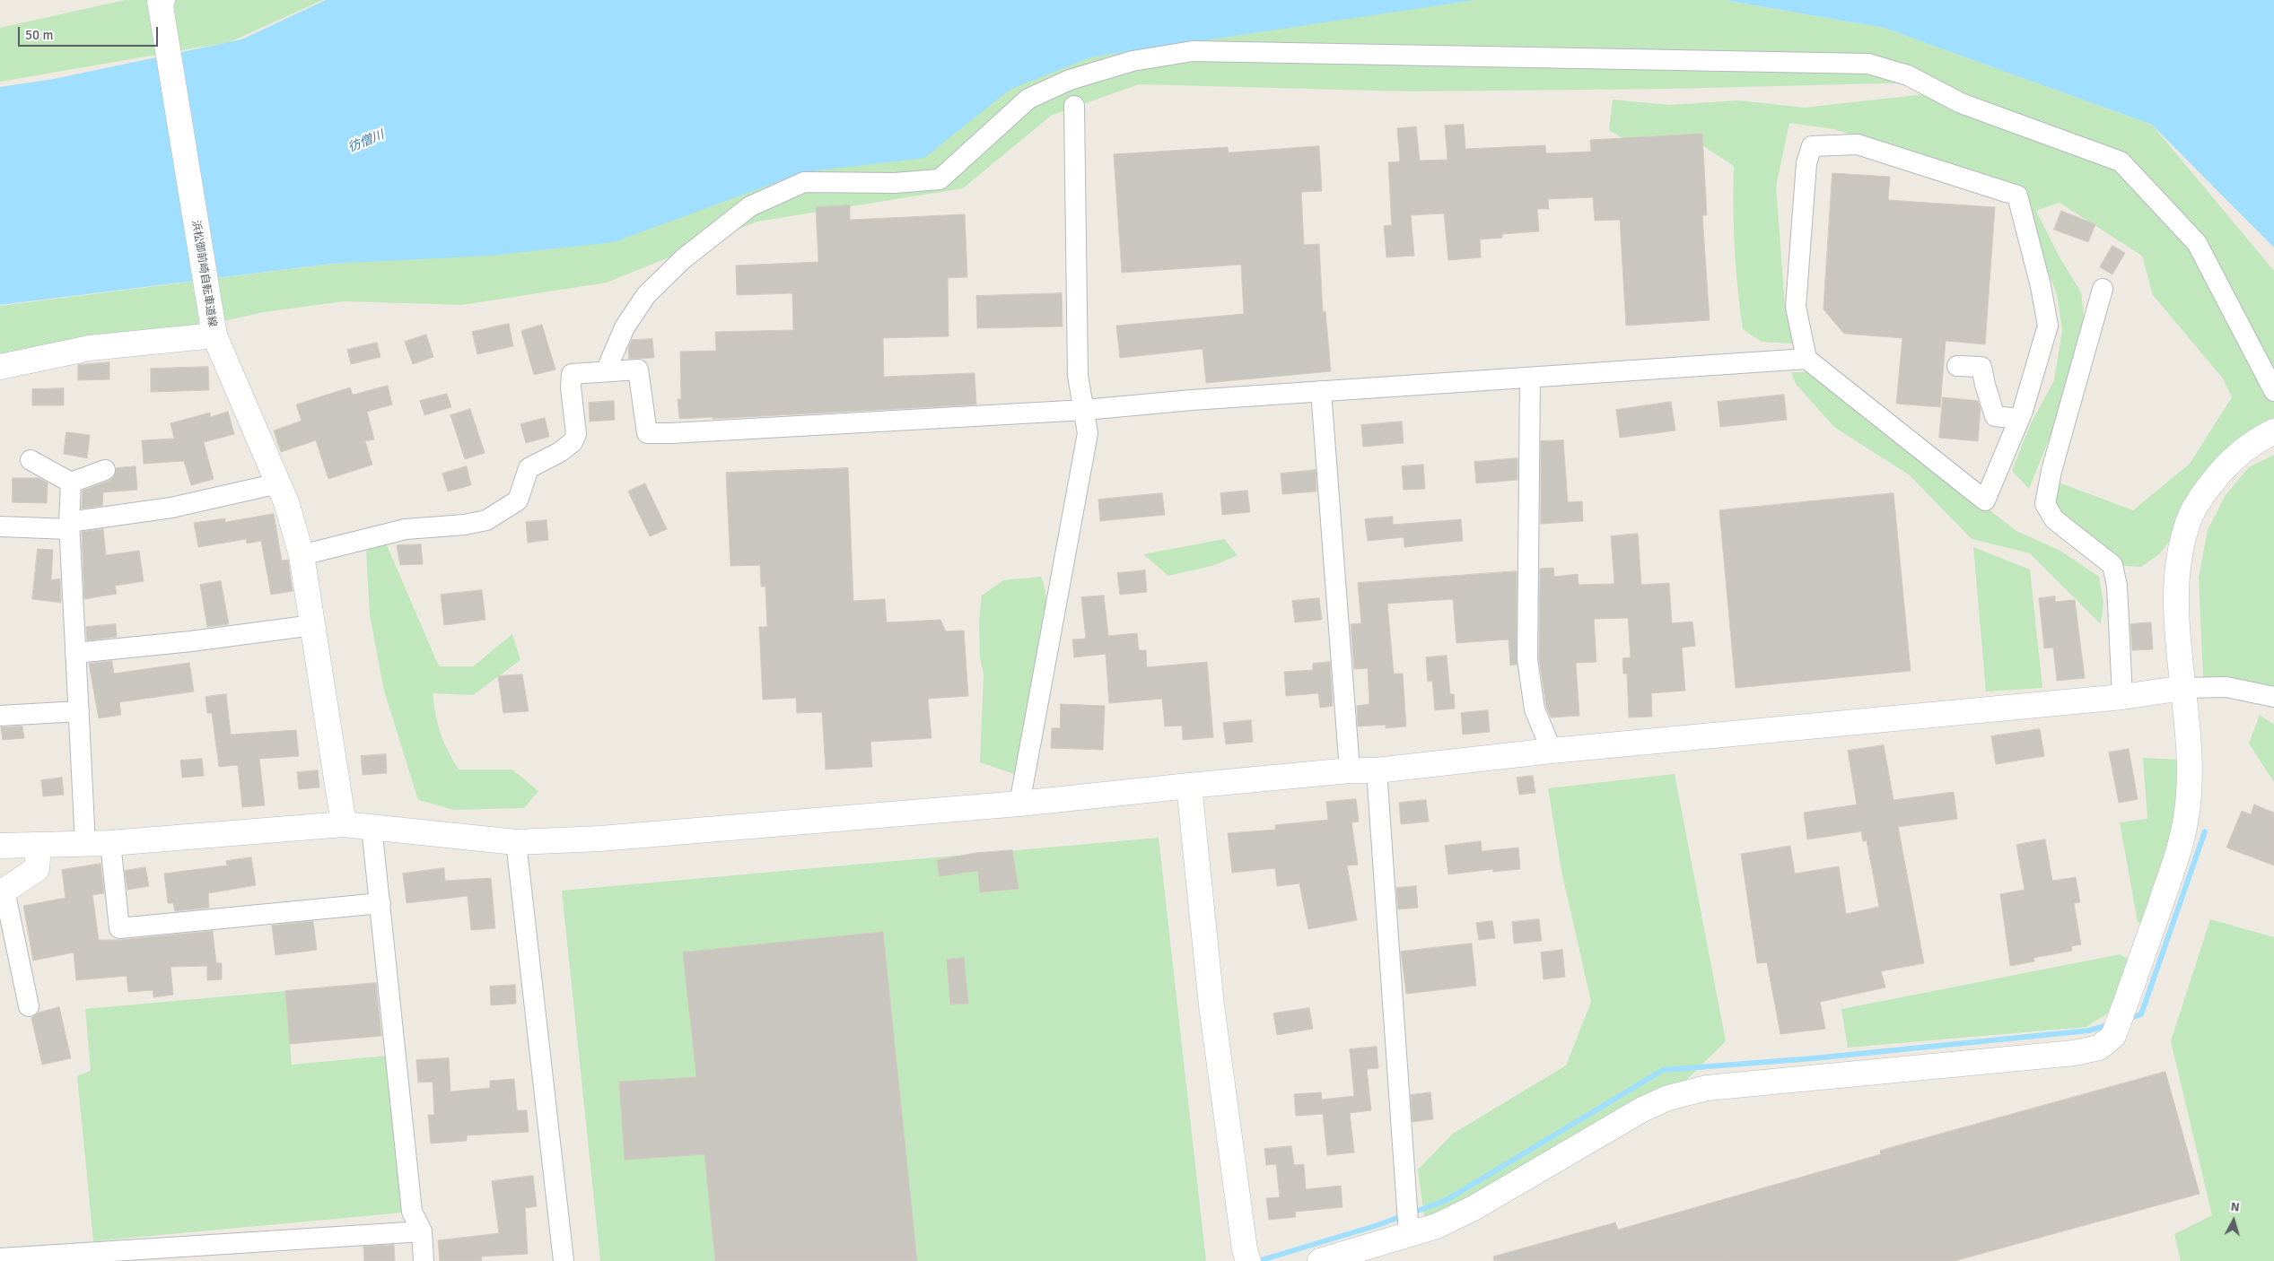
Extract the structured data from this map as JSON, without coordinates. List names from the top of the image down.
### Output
{
  "streets": {
    "street": ["浜松御前崎自転車道線"]
  },
  "water": ["彷僧川"],
  "scale_bar": "50 m",
  "north": "top"
}
